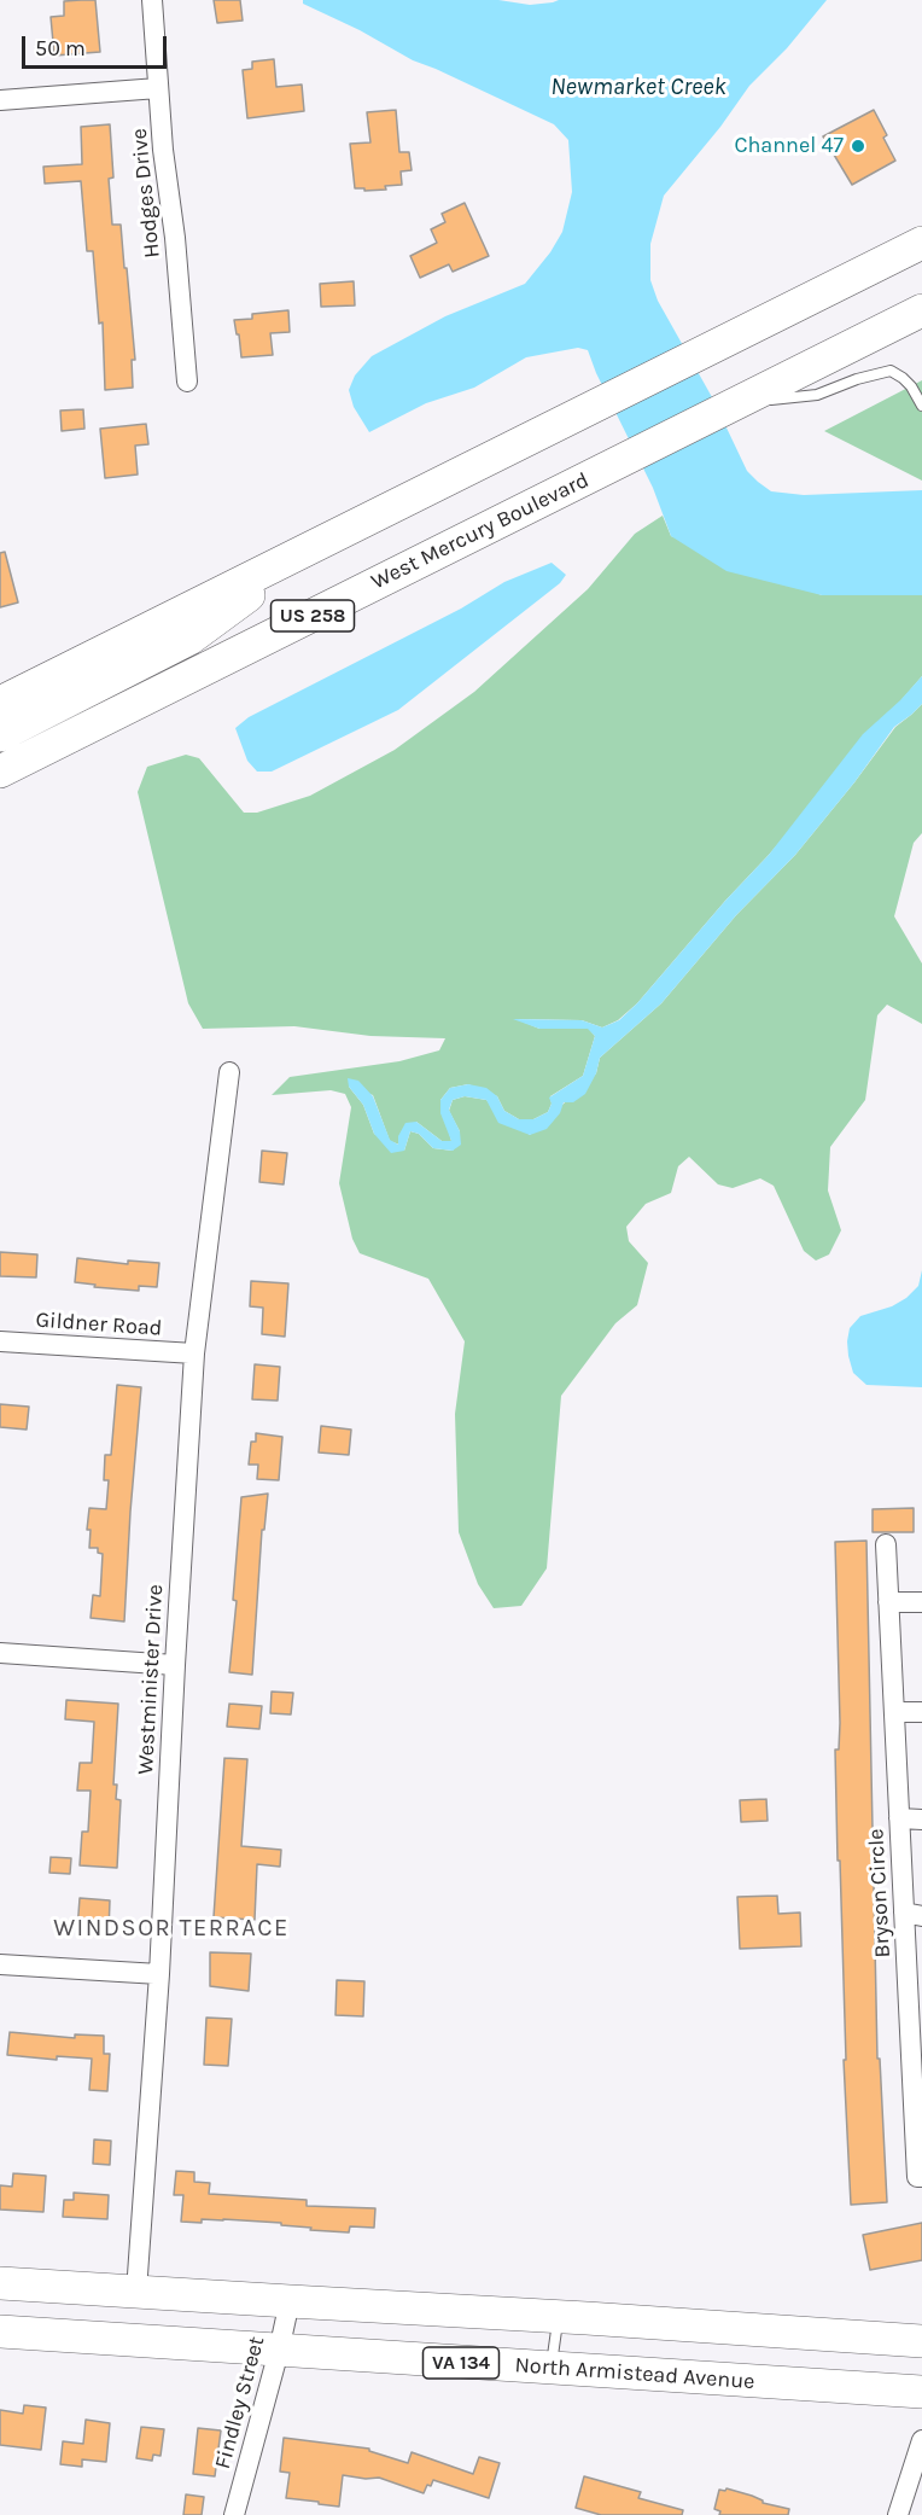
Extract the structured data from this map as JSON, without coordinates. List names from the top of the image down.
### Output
{
  "streets": {
    "main road": [
      "West Mercury Boulevard",
      "US 258",
      "VA 134",
      "North Armistead Avenue"
    ],
    "street": [
      "Hodges Drive",
      "Gildner Road",
      "Westminister Drive",
      "Bryson Circle",
      "Findley Street"
    ]
  },
  "crossings": [
    ["Gildner Road", "Westminister Drive"],
    ["North Armistead Avenue", "Findley Street"]
  ],
  "districts": ["WINDSOR TERRACE"],
  "water": ["Newmarket Creek"],
  "places": ["Channel 47"],
  "scale_bar": "50 m"
}
